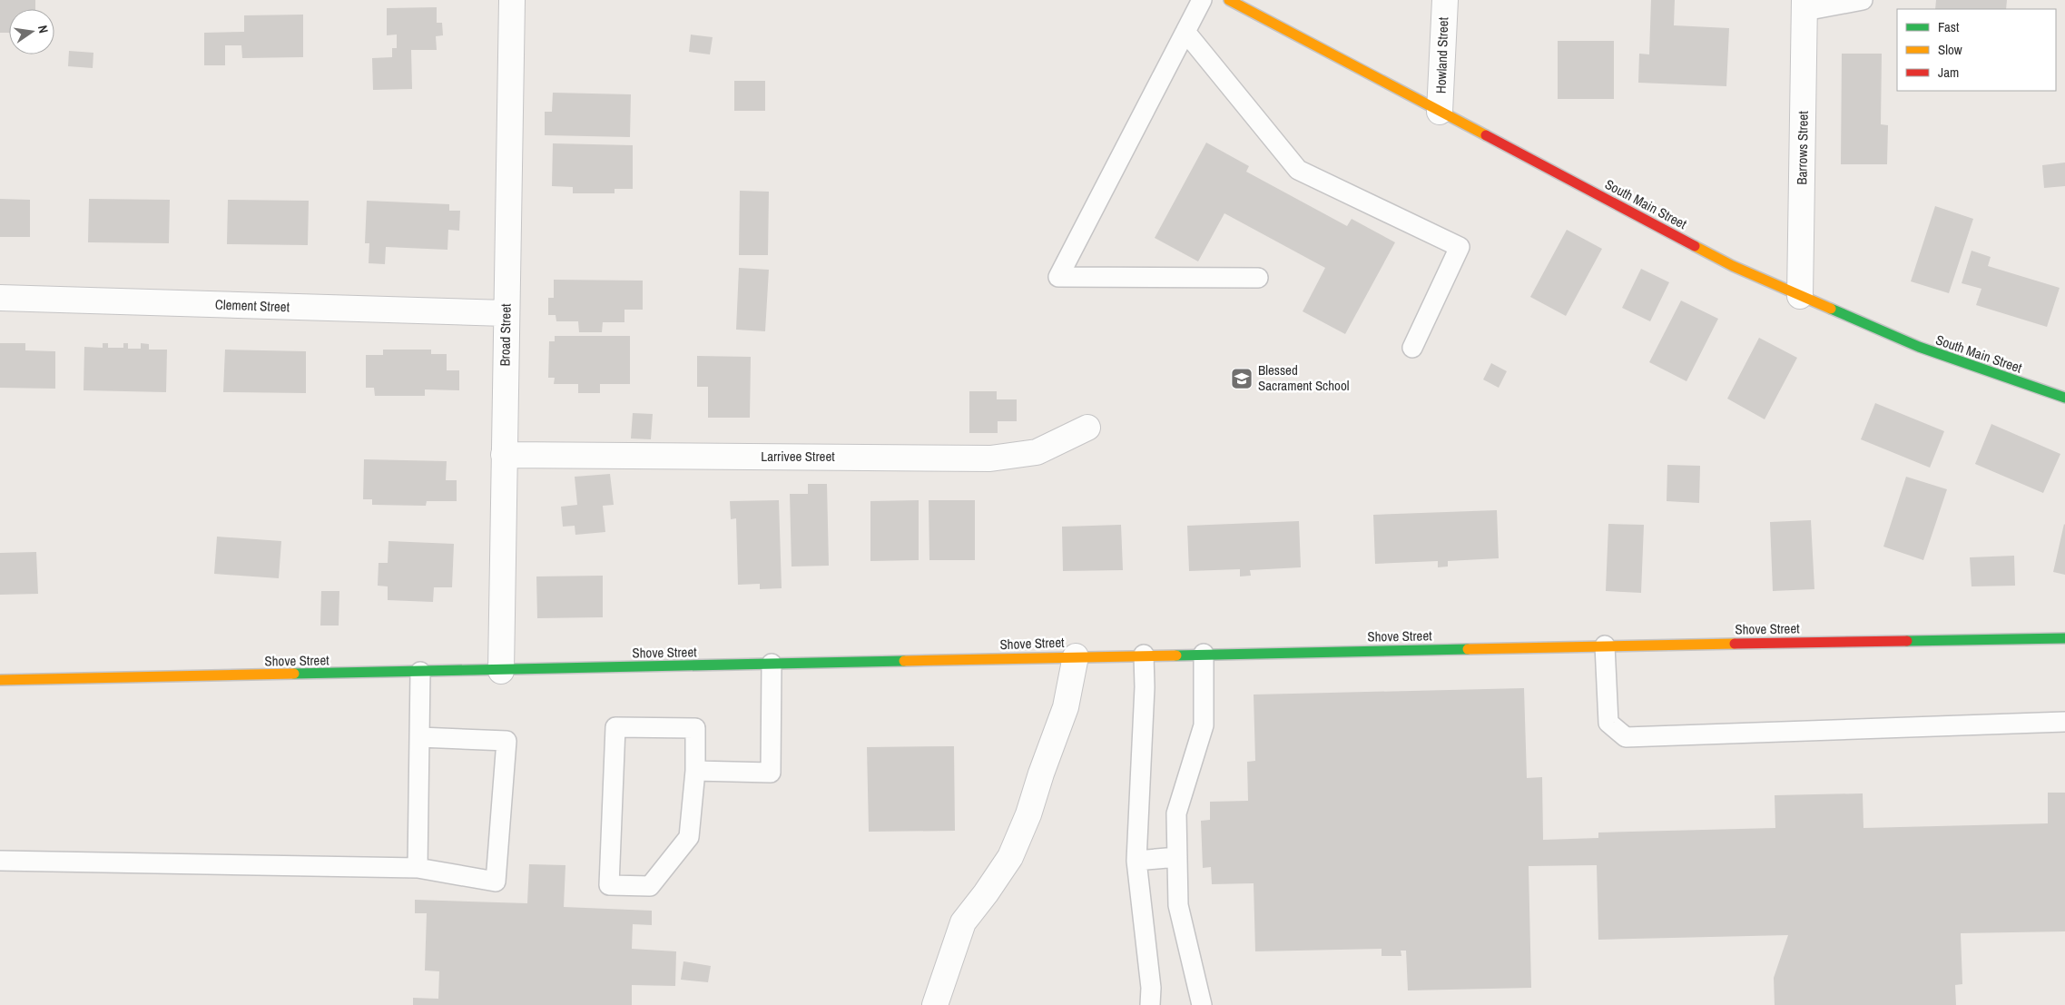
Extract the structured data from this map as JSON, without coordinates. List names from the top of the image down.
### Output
{
  "streets": {
    "street": [
      "Howland Street",
      "Barrows Street",
      "South Main Street",
      "Clement Street",
      "Broad Street",
      "Larrivee Street",
      "Shove Street"
    ]
  },
  "crossings": [
    ["Howland Street", "South Main Street"],
    ["Barrows Street", "South Main Street"],
    ["Clement Street", "Broad Street"],
    ["Broad Street", "Larrivee Street"],
    ["Broad Street", "Shove Street"]
  ],
  "places": {
    "school or university": ["Blessed Sacrament School"]
  },
  "legend": ["Fast", "Slow", "Jam"],
  "north": "right"
}
